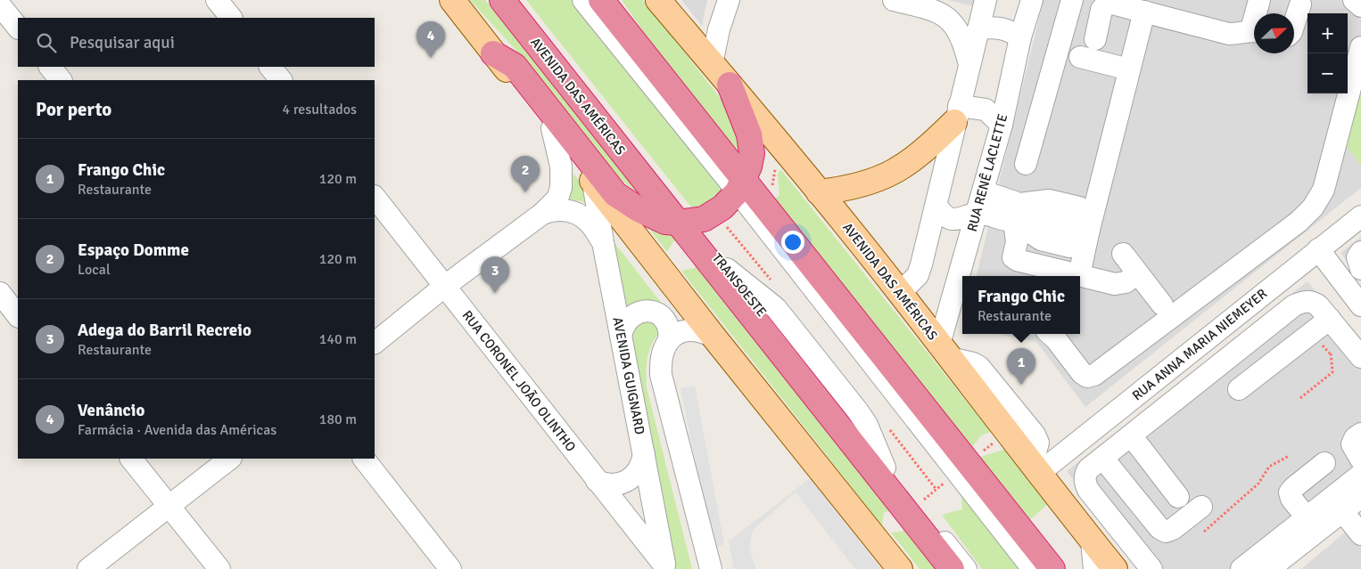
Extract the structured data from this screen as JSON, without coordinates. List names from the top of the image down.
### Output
{
  "streets": {
    "highway": ["AVENIDA DAS AMÉRICAS"],
    "street": [
      "RUA RENÊ LACLETTE",
      "TRANSOESTE",
      "RUA ANNA MARIA NIEMEYER",
      "AVENIDA GUIGNARD",
      "RUA CORONEL JOÃO OLINTHO"
    ]
  },
  "crossings": [
    ["AVENIDA DAS AMÉRICAS", "RUA RENÊ LACLETTE"],
    ["AVENIDA DAS AMÉRICAS", "TRANSOESTE"],
    ["AVENIDA DAS AMÉRICAS", "RUA ANNA MARIA NIEMEYER"],
    ["AVENIDA GUIGNARD", "RUA CORONEL JOÃO OLINTHO"]
  ],
  "north": "top right",
  "page": {
    "map_buttons": ["+", "−"],
    "search": "Pesquisar aqui",
    "pins": [
      "4",
      "2",
      "3",
      "1"
    ],
    "heading": ["Por perto", "4 resultados"],
    "list": [
      {
        "mark": "1",
        "name": "Frango Chic",
        "note": "Restaurante",
        "value": "120 m"
      },
      {
        "mark": "2",
        "name": "Espaço Domme",
        "note": "Local",
        "value": "120 m"
      },
      {
        "mark": "3",
        "name": "Adega do Barril Recreio",
        "note": "Restaurante",
        "value": "140 m"
      },
      {
        "mark": "4",
        "name": "Venâncio",
        "note": "Farmácia · Avenida das Américas",
        "value": "180 m"
      }
    ],
    "popup": ["Frango Chic", "Restaurante"]
  }
}
